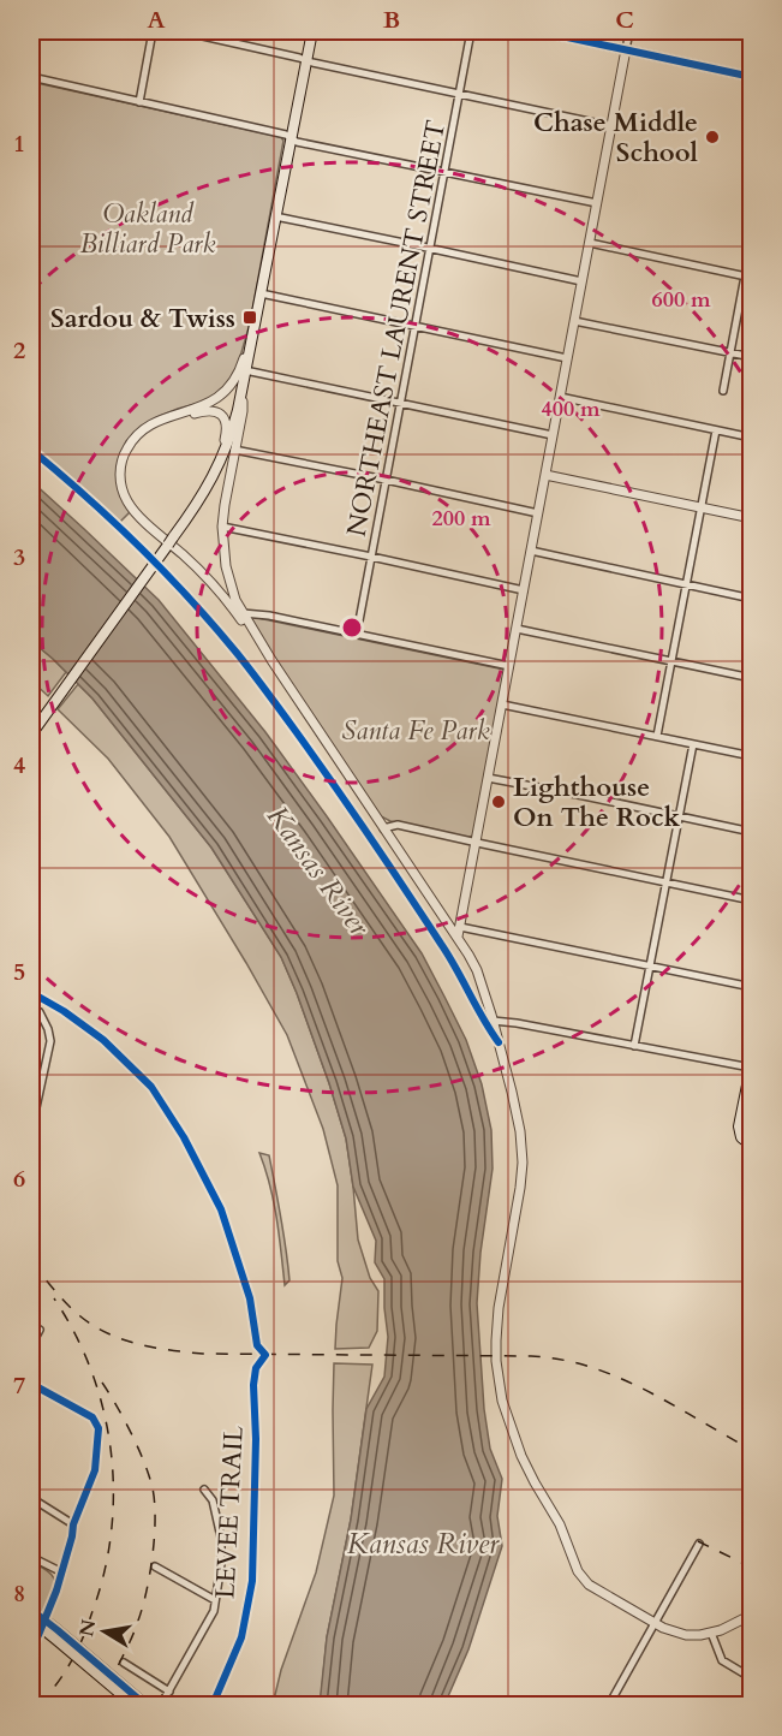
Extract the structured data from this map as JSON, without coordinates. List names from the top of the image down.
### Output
{
  "streets": {
    "street": ["NORTHEAST LAURENT STREET"],
    "cycle path": ["LEVEE TRAIL"]
  },
  "water": ["Kansas River"],
  "parks": ["Oakland Billiard Park", "Santa Fe Park"],
  "places": {
    "other": ["Chase Middle School", "Lighthouse On The Rock"],
    "transit": ["Sardou & Twiss"]
  },
  "north": "left",
  "grid": {
    "columns": ["A", "B", "C"],
    "rows": [
      "1",
      "2",
      "3",
      "4",
      "5",
      "6",
      "7",
      "8"
    ]
  },
  "rings": ["600 m", "400 m", "200 m"]
}
